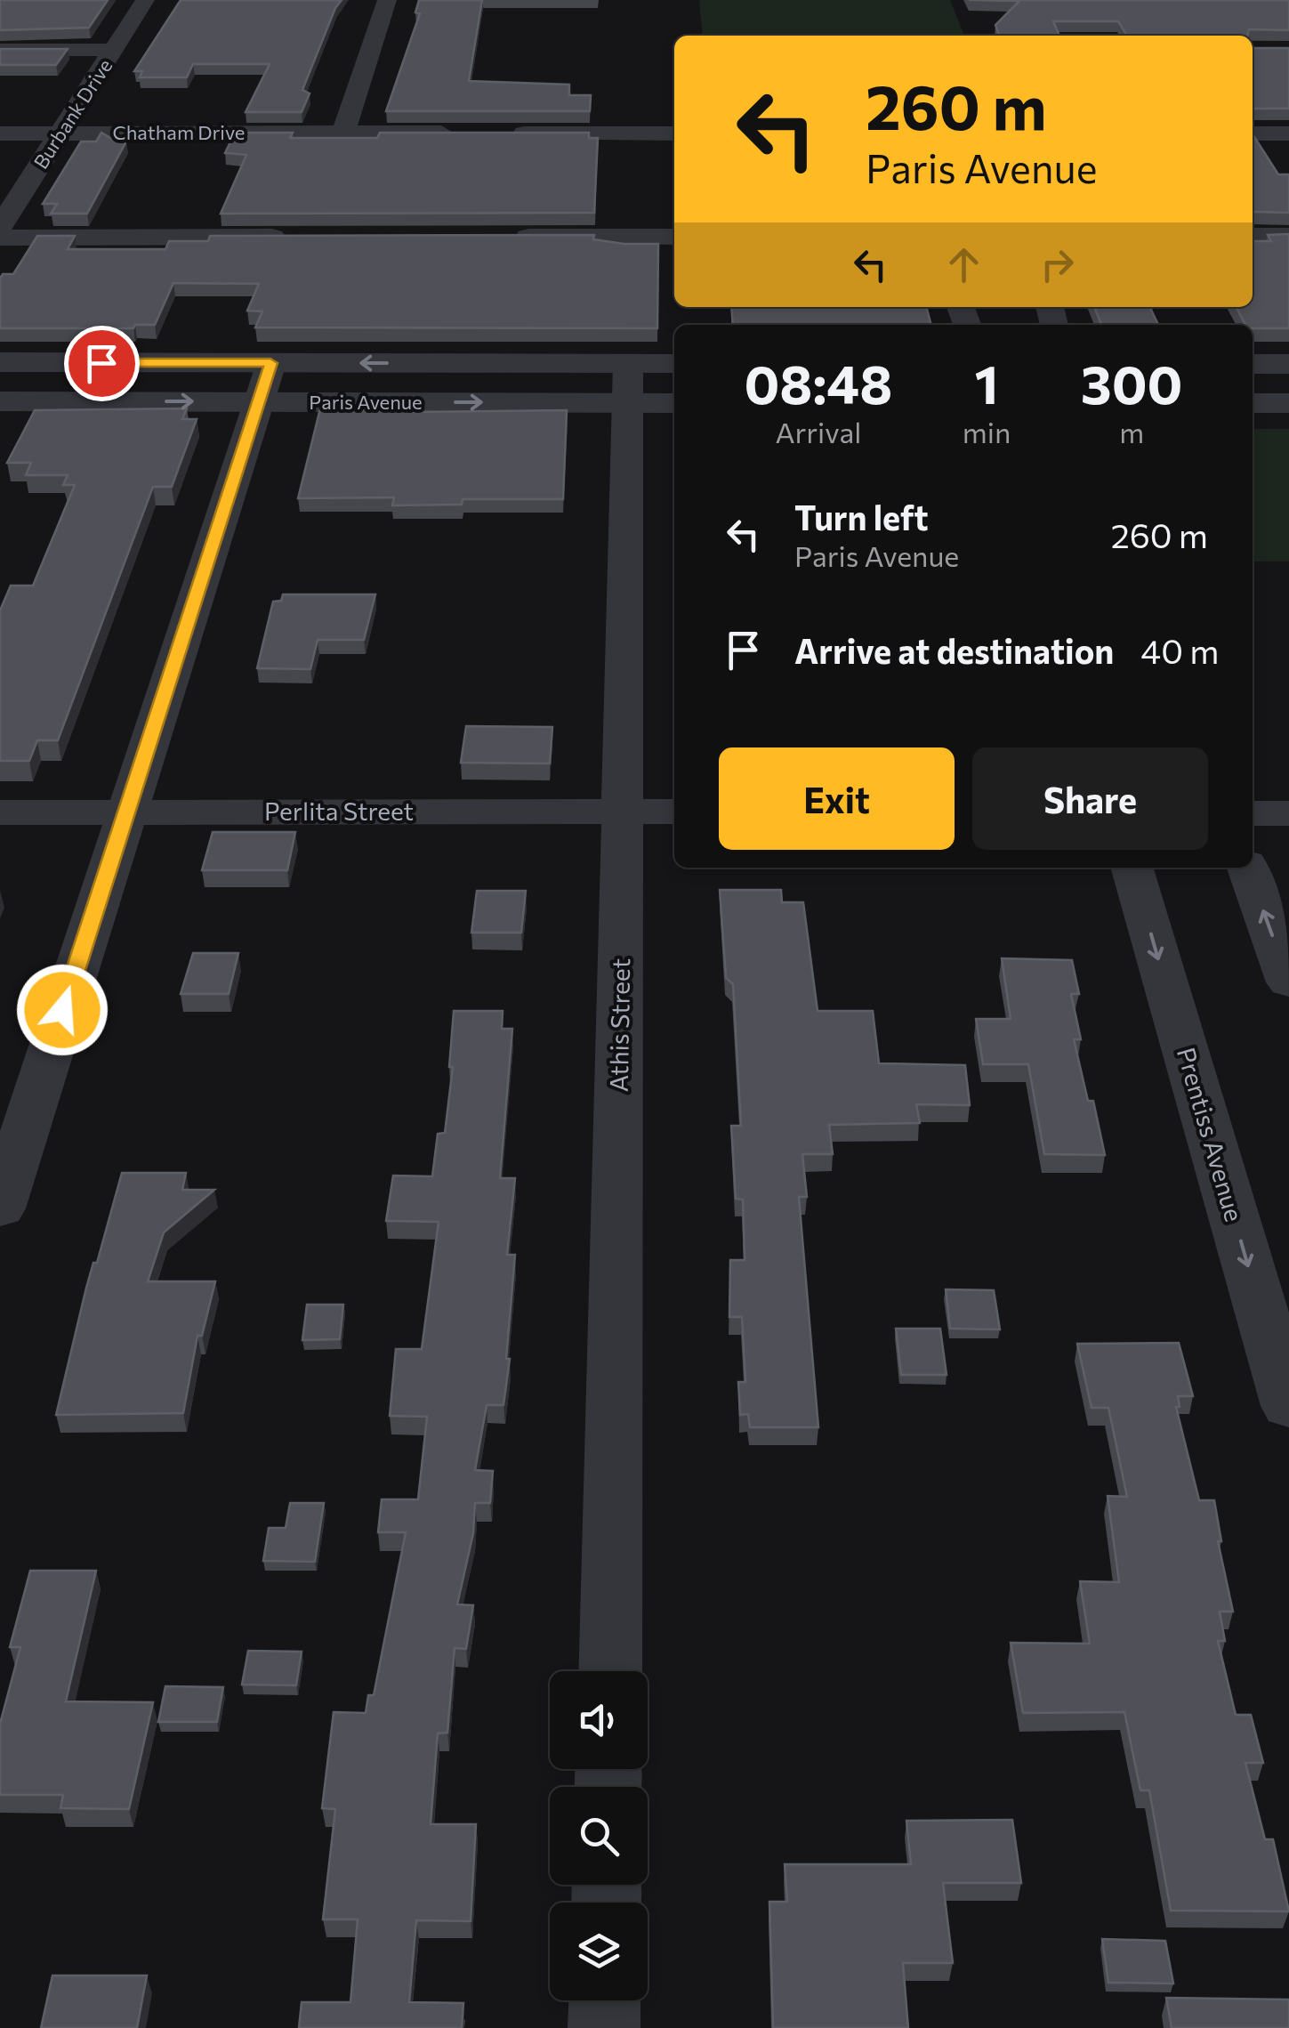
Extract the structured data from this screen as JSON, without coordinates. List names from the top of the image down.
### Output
{
  "streets": {
    "street": [
      "Burbank Drive",
      "Chatham Drive",
      "Paris Avenue",
      "Perlita Street",
      "Athis Street",
      "Prentiss Avenue"
    ]
  },
  "crossings": [
    ["Burbank Drive", "Chatham Drive"],
    ["Paris Avenue", "Athis Street"],
    ["Perlita Street", "Athis Street"]
  ],
  "one_way": ["Prentiss Avenue"],
  "page": {
    "turn": ["260 m", "Paris Avenue"],
    "eta": [
      "08:48",
      "Arrival",
      "1",
      "min",
      "300",
      "m"
    ],
    "list": [
      {
        "name": "Turn left",
        "note": "Paris Avenue",
        "value": "260 m"
      },
      {
        "name": "Arrive at destination",
        "value": "40 m"
      }
    ],
    "buttons": ["Exit", "Share"]
  }
}
